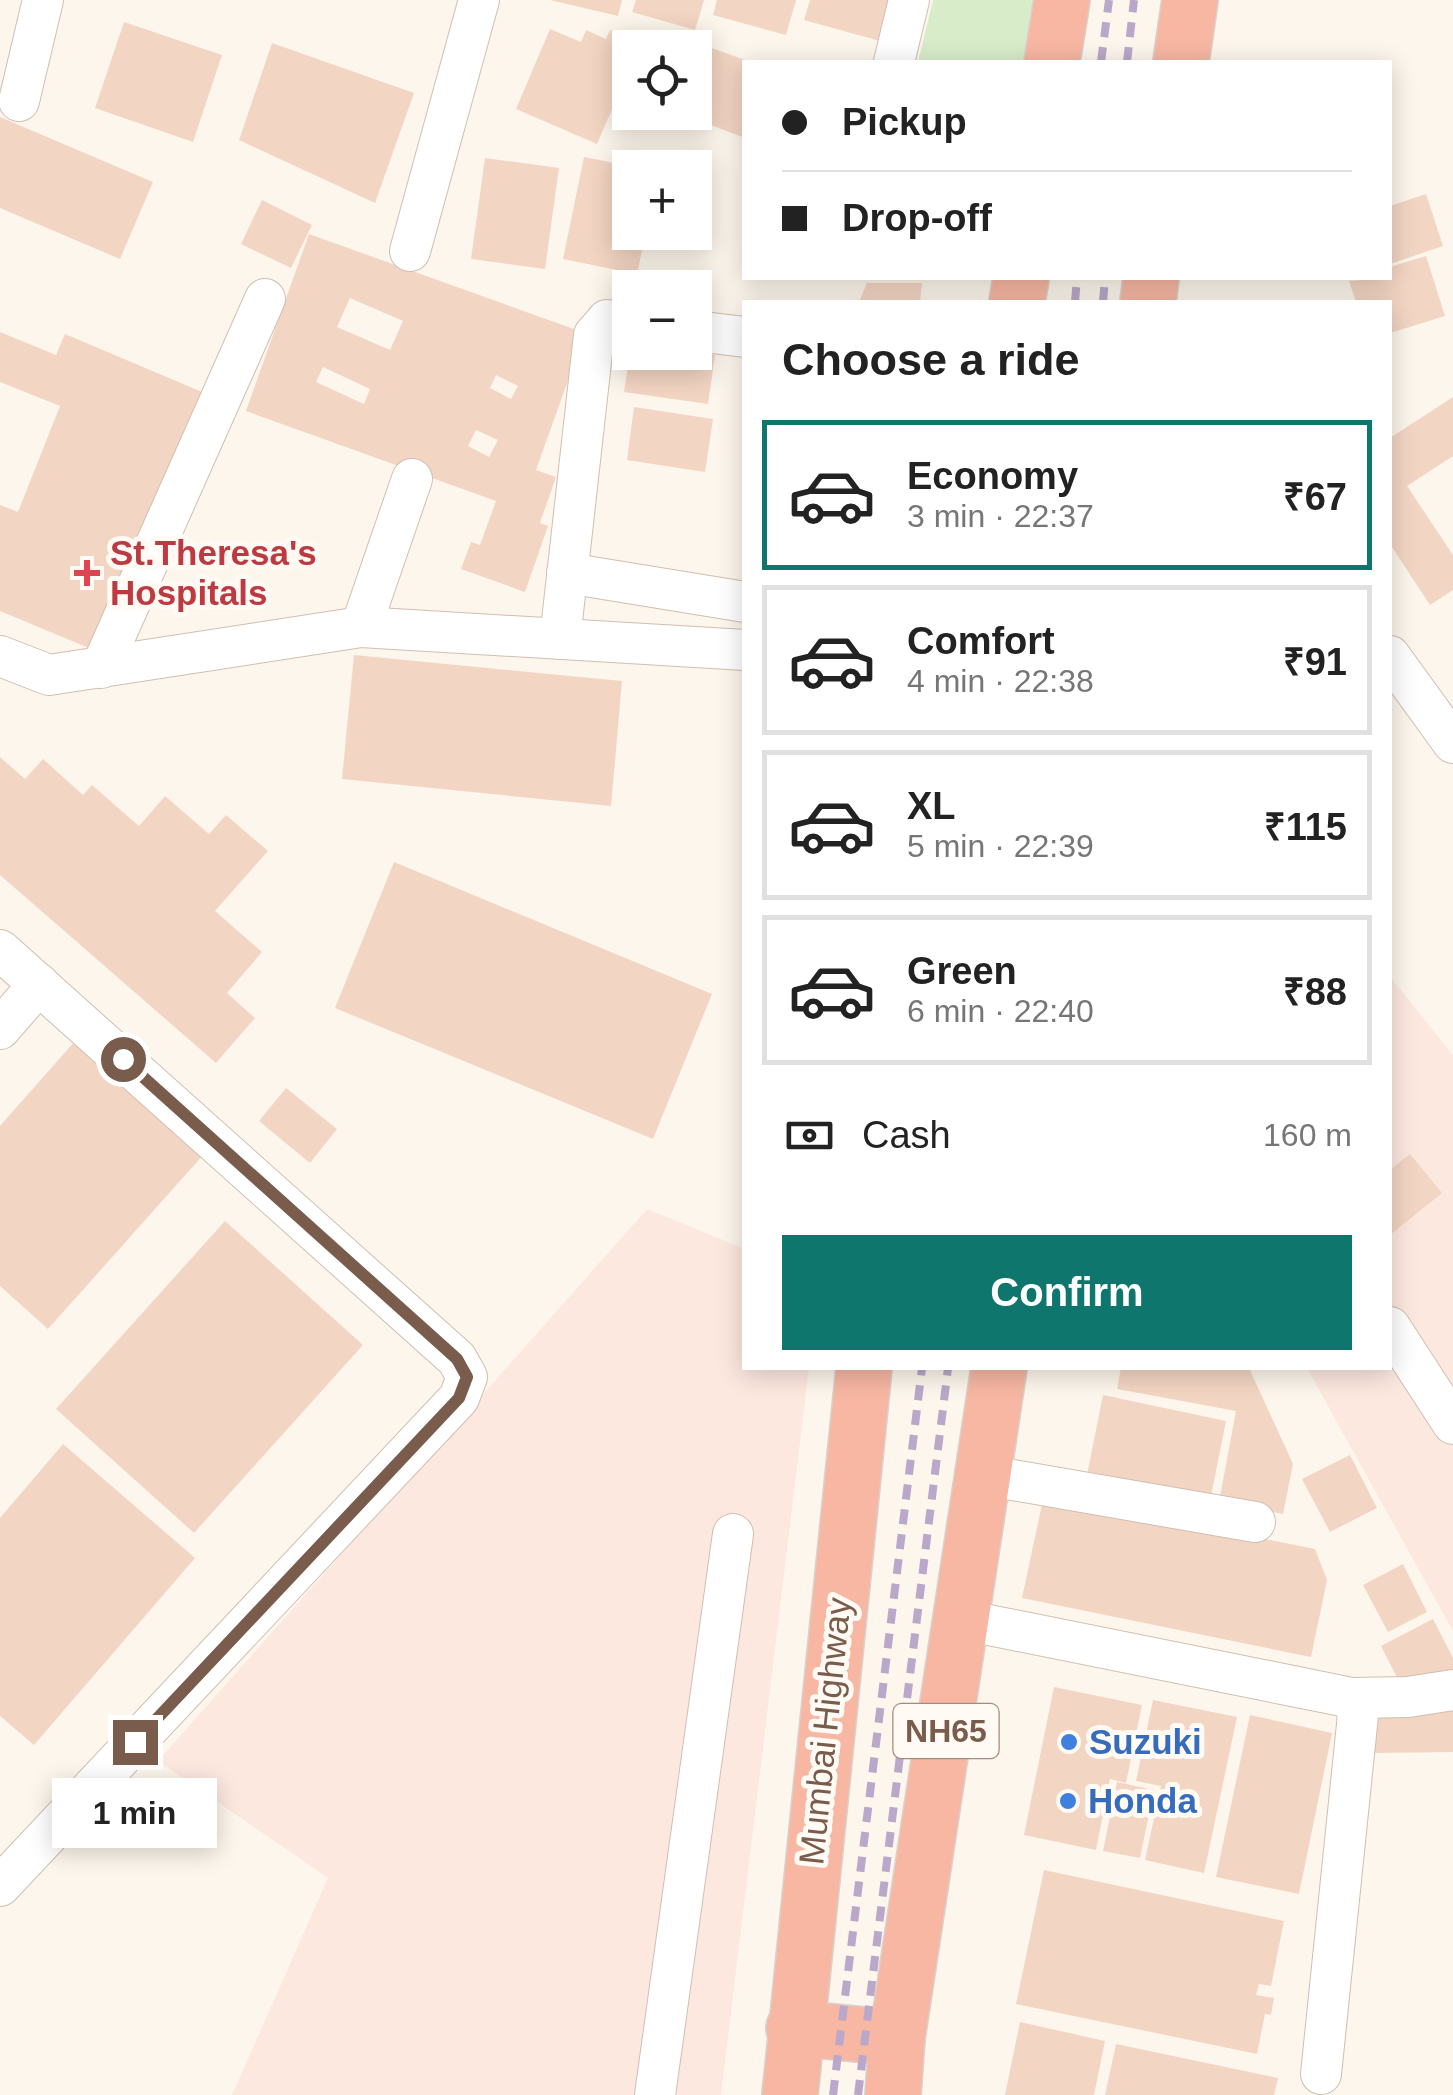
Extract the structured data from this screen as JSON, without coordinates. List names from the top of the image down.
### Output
{
  "streets": {
    "highway": ["Mumbai Highway", "NH65"]
  },
  "places": {
    "health": ["St.Theresa's Hospitals"],
    "other": ["Suzuki", "Honda"]
  },
  "page": {
    "map_buttons": ["+", "−"],
    "banner": ["Pickup", "Drop-off"],
    "heading": "Choose a ride",
    "list": [
      {
        "name": "Economy",
        "note": "3 min · 22:37",
        "value": "₹67"
      },
      {
        "name": "Comfort",
        "note": "4 min · 22:38",
        "value": "₹91"
      },
      {
        "name": "XL",
        "note": "5 min · 22:39",
        "value": "₹115"
      },
      {
        "name": "Green",
        "note": "6 min · 22:40",
        "value": "₹88"
      }
    ],
    "pay": ["Cash", "160 m"],
    "buttons": "Confirm",
    "bubble": "1 min"
  }
}
